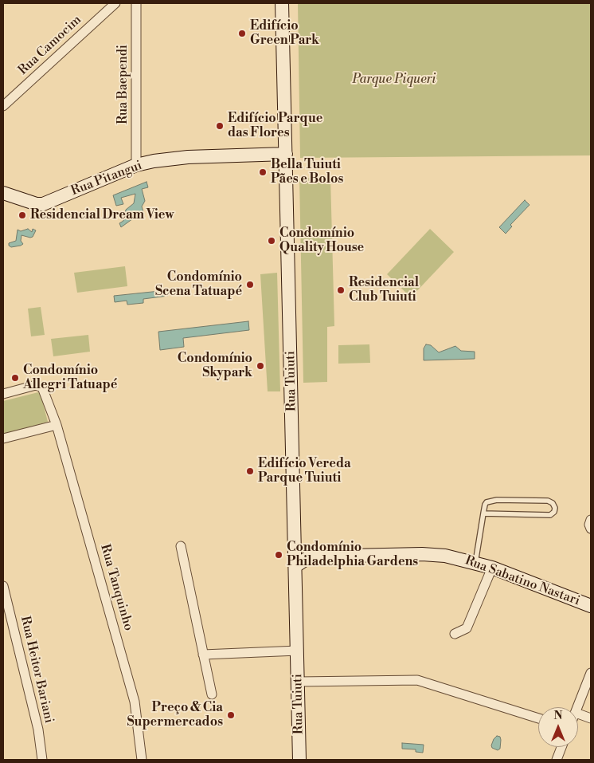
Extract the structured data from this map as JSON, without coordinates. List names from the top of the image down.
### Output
{
  "streets": {
    "street": [
      "Rua Camocim",
      "Rua Baependi",
      "Rua Pitangui",
      "Rua Tuiuti",
      "Rua Sabatino Nastari",
      "Rua Tanquinho",
      "Rua Heitor Bariani"
    ]
  },
  "crossings": [
    ["Rua Baependi", "Rua Pitangui"],
    ["Rua Pitangui", "Rua Tuiuti"]
  ],
  "parks": ["Parque Piqueri"],
  "places": [
    "Edifício Green Park",
    "Edifício Parque das Flores",
    "Bella Tuiuti Pães e Bolos",
    "Residencial Dream View",
    "Condomínio Quality House",
    "Condomínio Scena Tatuapé",
    "Residencial Club Tuiuti",
    "Condomínio Skypark",
    "Condomínio Allegri Tatuapé",
    "Edifício Vereda Parque Tuiuti",
    "Condomínio Philadelphia Gardens",
    "Preço & Cia Supermercados"
  ],
  "north": "top"
}
